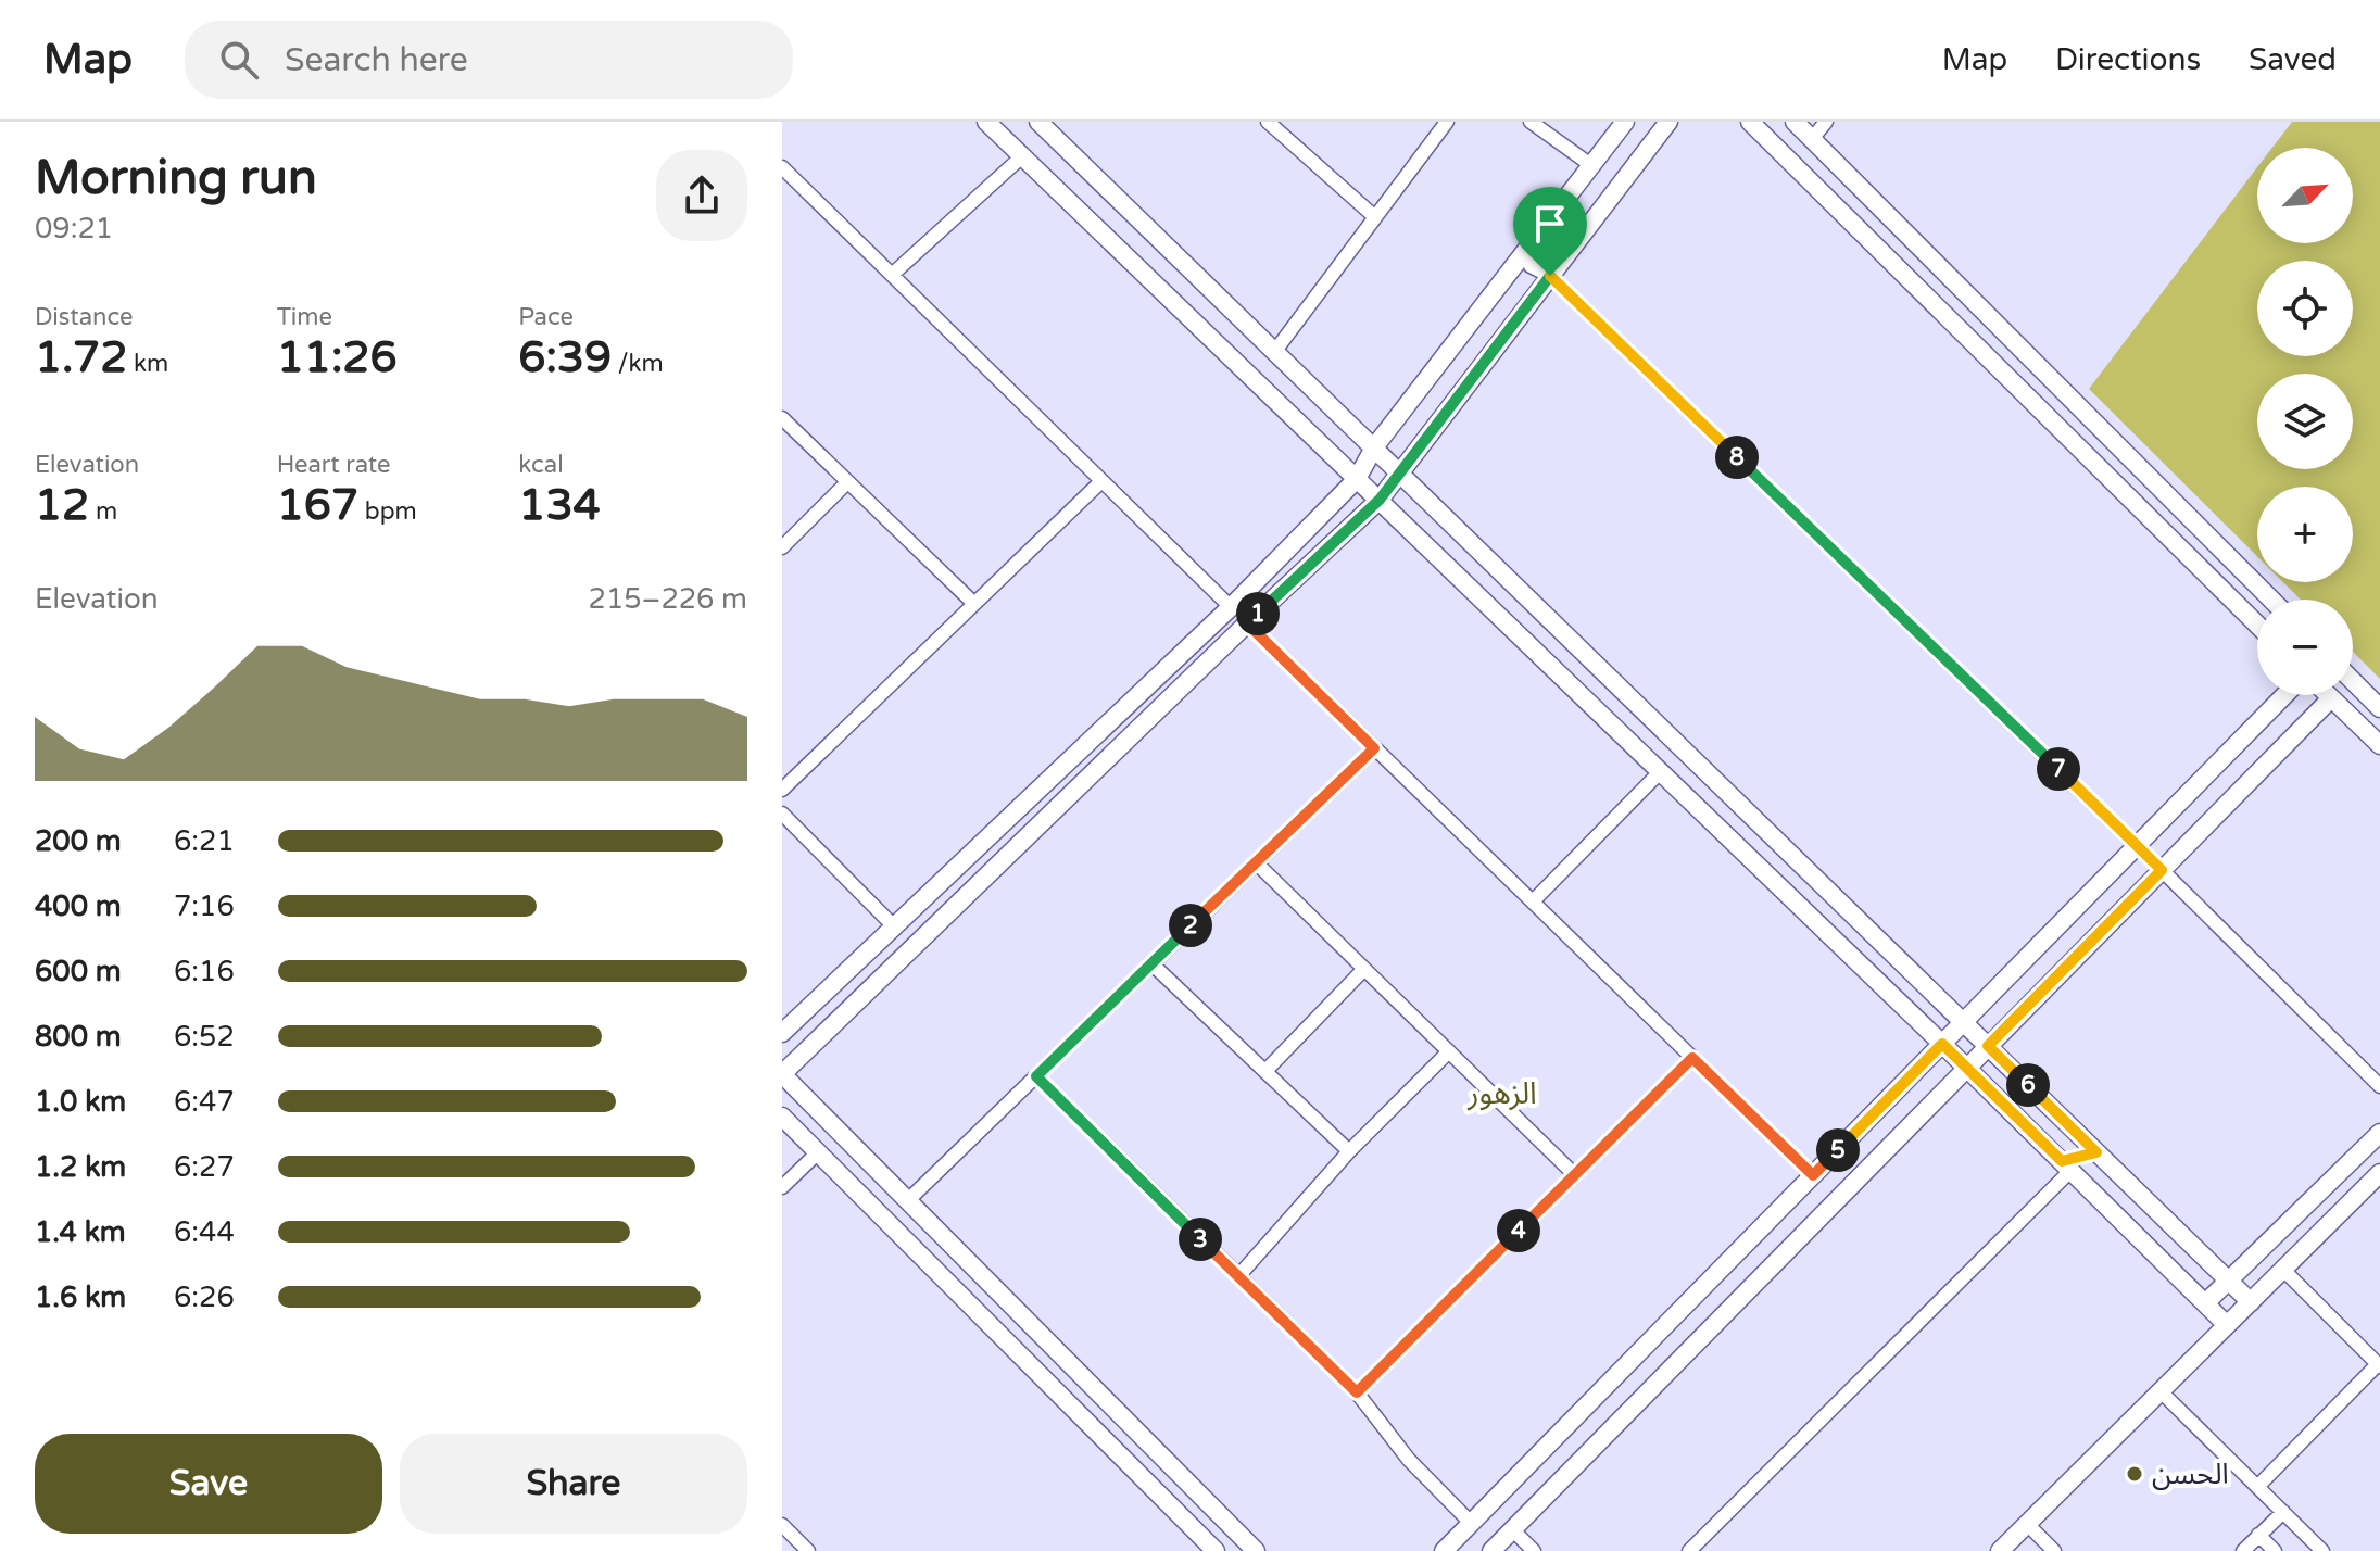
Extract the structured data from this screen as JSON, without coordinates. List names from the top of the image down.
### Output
{
  "districts": ["الزهور"],
  "places": ["الحسن"],
  "north": "top right",
  "page": {
    "header": "Map",
    "search": "Search here",
    "nav": ["Map", "Directions", "Saved"],
    "heading": ["Morning run", "09:21"],
    "map_buttons": ["+", "−"],
    "stats": [
      ["Distance", "1.72 km"],
      ["Time", "11:26"],
      ["Pace", "6:39 /km"],
      ["Elevation", "12 m"],
      ["Heart rate", "167 bpm"],
      ["kcal", "134"]
    ],
    "pins": [
      "8",
      "1",
      "7",
      "2",
      "6",
      "5",
      "4",
      "3"
    ],
    "chart": ["Elevation", "215–226 m"],
    "list": [
      {
        "name": "200 m",
        "note": "6:21"
      },
      {
        "name": "400 m",
        "note": "7:16"
      },
      {
        "name": "600 m",
        "note": "6:16"
      },
      {
        "name": "800 m",
        "note": "6:52"
      },
      {
        "name": "1.0 km",
        "note": "6:47"
      },
      {
        "name": "1.2 km",
        "note": "6:27"
      },
      {
        "name": "1.4 km",
        "note": "6:44"
      },
      {
        "name": "1.6 km",
        "note": "6:26"
      }
    ],
    "buttons": ["Save", "Share"]
  }
}
